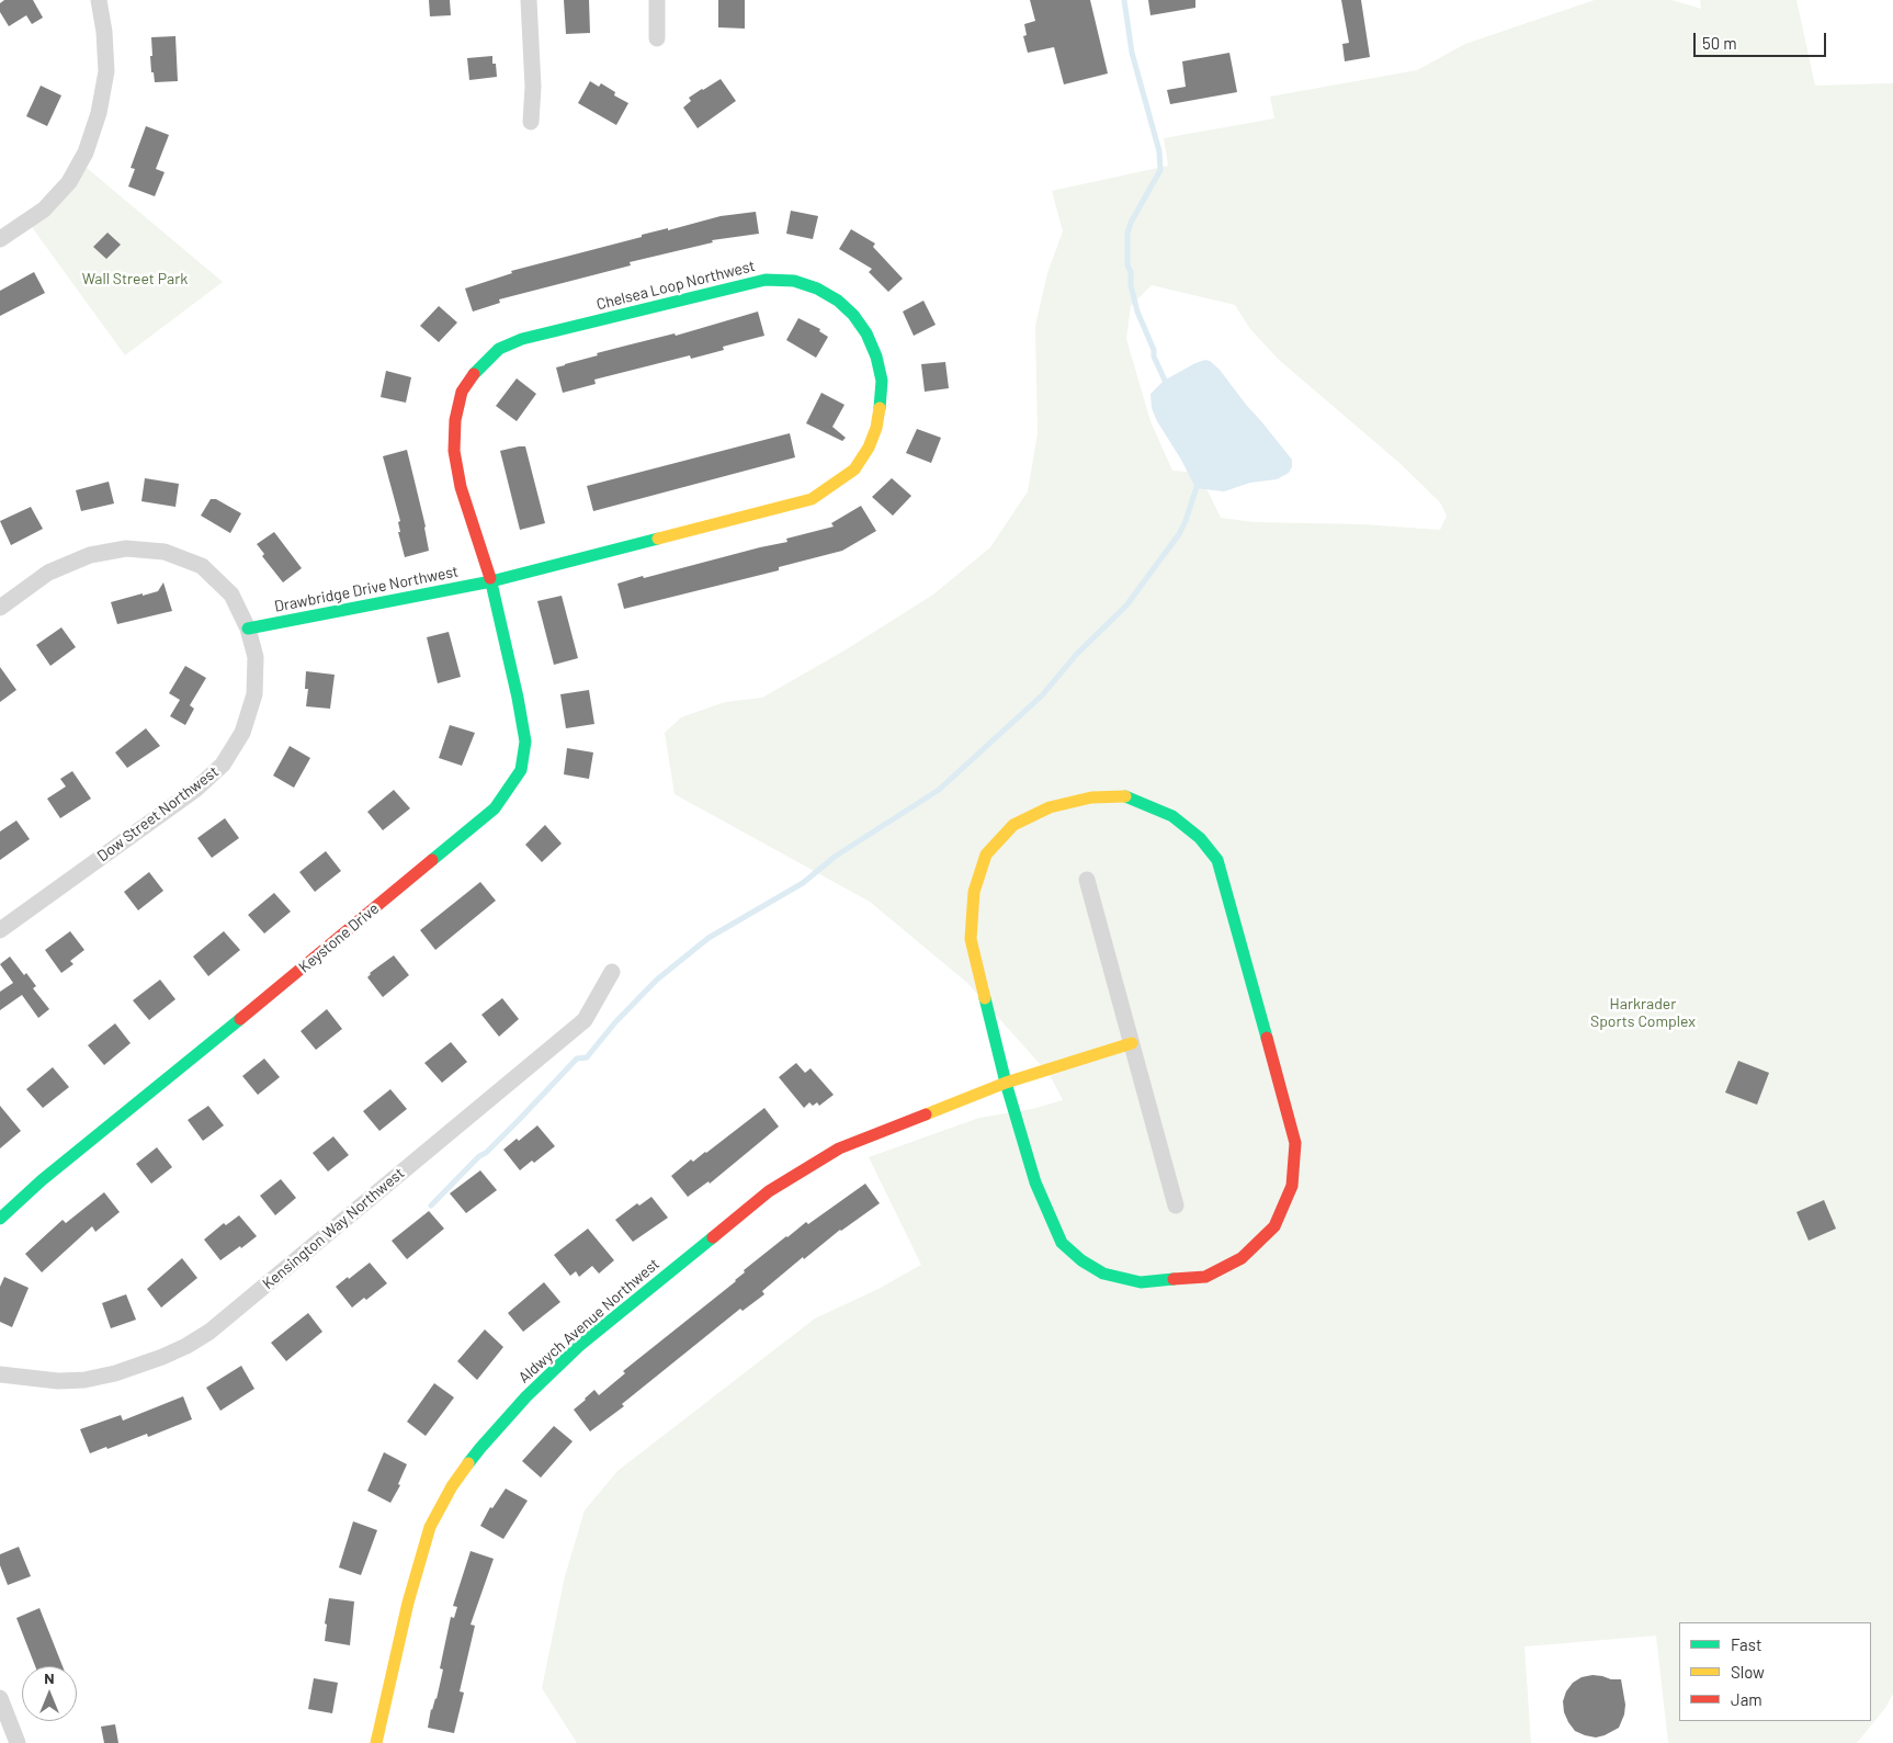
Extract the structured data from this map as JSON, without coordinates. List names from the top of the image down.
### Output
{
  "streets": {
    "street": [
      "Chelsea Loop Northwest",
      "Drawbridge Drive Northwest",
      "Dow Street Northwest",
      "Keystone Drive",
      "Kensington Way Northwest",
      "Aldwych Avenue Northwest"
    ]
  },
  "crossings": [
    ["Chelsea Loop Northwest", "Drawbridge Drive Northwest"],
    ["Chelsea Loop Northwest", "Keystone Drive"],
    ["Drawbridge Drive Northwest", "Dow Street Northwest"],
    ["Drawbridge Drive Northwest", "Keystone Drive"]
  ],
  "parks": ["Wall Street Park", "Harkrader Sports Complex"],
  "legend": ["Fast", "Slow", "Jam"],
  "scale_bar": "50 m",
  "north": "top"
}
